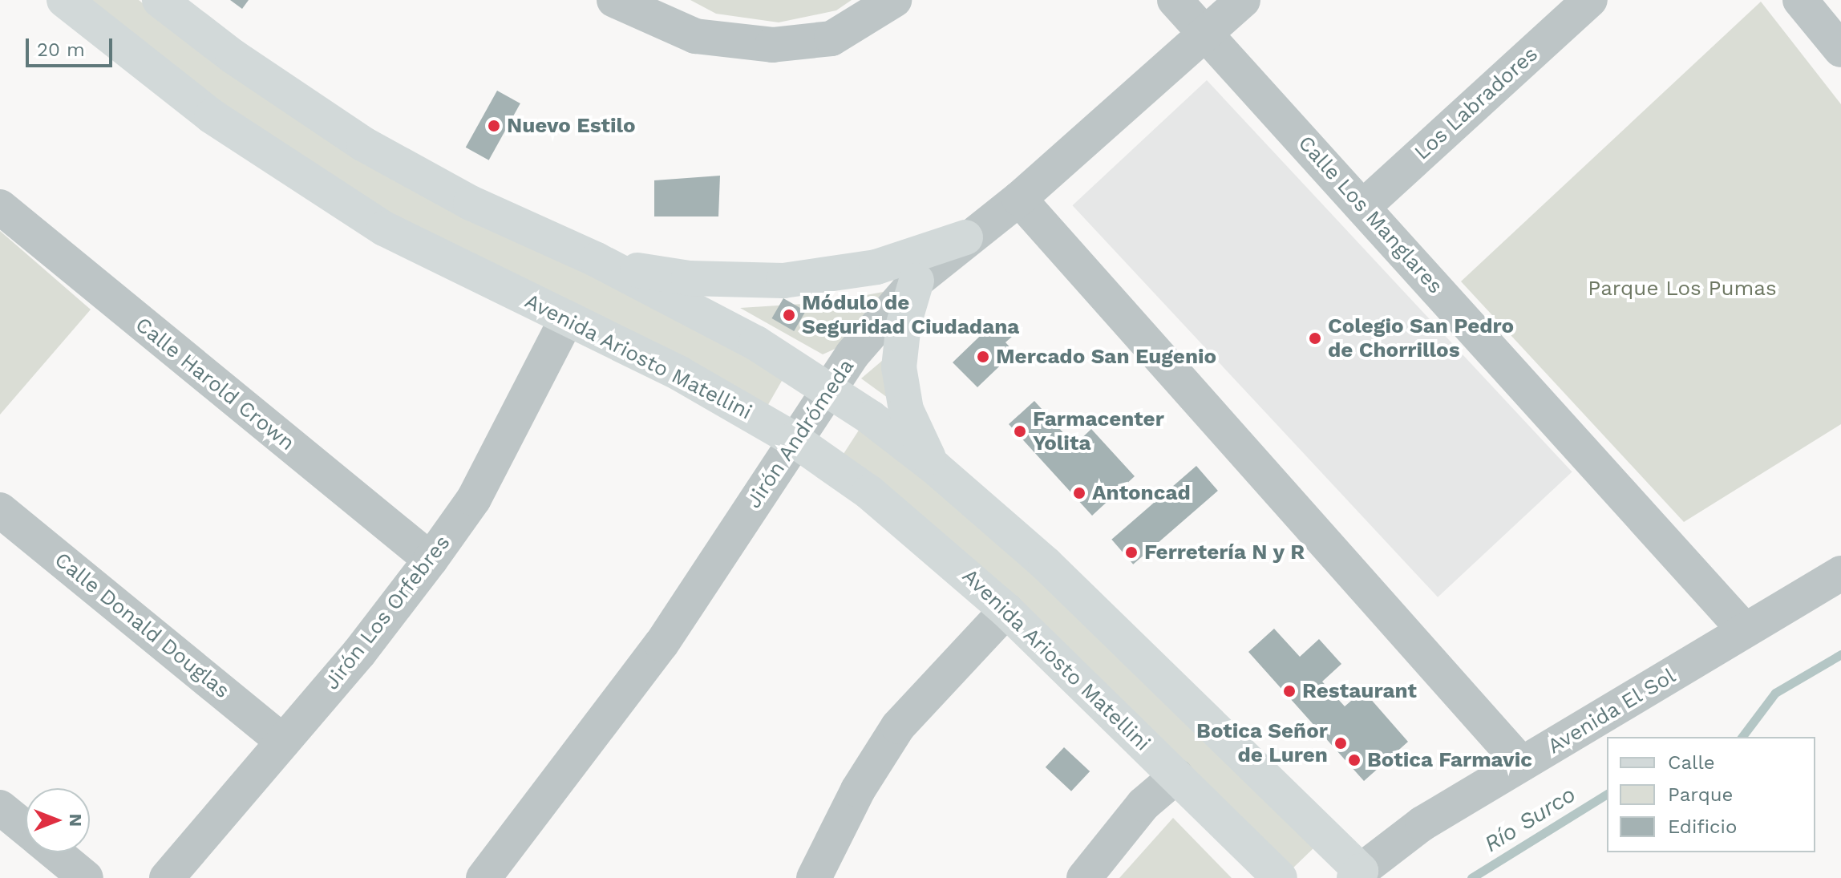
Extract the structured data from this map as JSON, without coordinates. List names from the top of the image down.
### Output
{
  "streets": {
    "main road": ["Avenida Ariosto Matellini"],
    "street": [
      "Los Labradores",
      "Calle Los Manglares",
      "Calle Harold Crown",
      "Jirón Andrómeda",
      "Jirón Los Orfebres",
      "Calle Donald Douglas",
      "Avenida El Sol"
    ]
  },
  "crossings": [
    ["Los Labradores", "Calle Los Manglares"],
    ["Calle Los Manglares", "Jirón Andrómeda"],
    ["Calle Los Manglares", "Avenida El Sol"],
    ["Avenida Ariosto Matellini", "Jirón Andrómeda"],
    ["Avenida Ariosto Matellini", "Jirón Los Orfebres"],
    ["Calle Harold Crown", "Jirón Los Orfebres"],
    ["Jirón Los Orfebres", "Calle Donald Douglas"]
  ],
  "water": ["Río Surco"],
  "parks": ["Parque Los Pumas"],
  "places": [
    "Nuevo Estilo",
    "Módulo de Seguridad Ciudadana",
    "Colegio San Pedro de Chorrillos",
    "Mercado San Eugenio",
    "Farmacenter Yolita",
    "Antoncad",
    "Ferretería N y R",
    "Restaurant",
    "Botica Señor de Luren",
    "Botica Farmavic"
  ],
  "legend": ["Calle", "Parque", "Edificio"],
  "scale_bar": "20 m",
  "north": "right"
}
